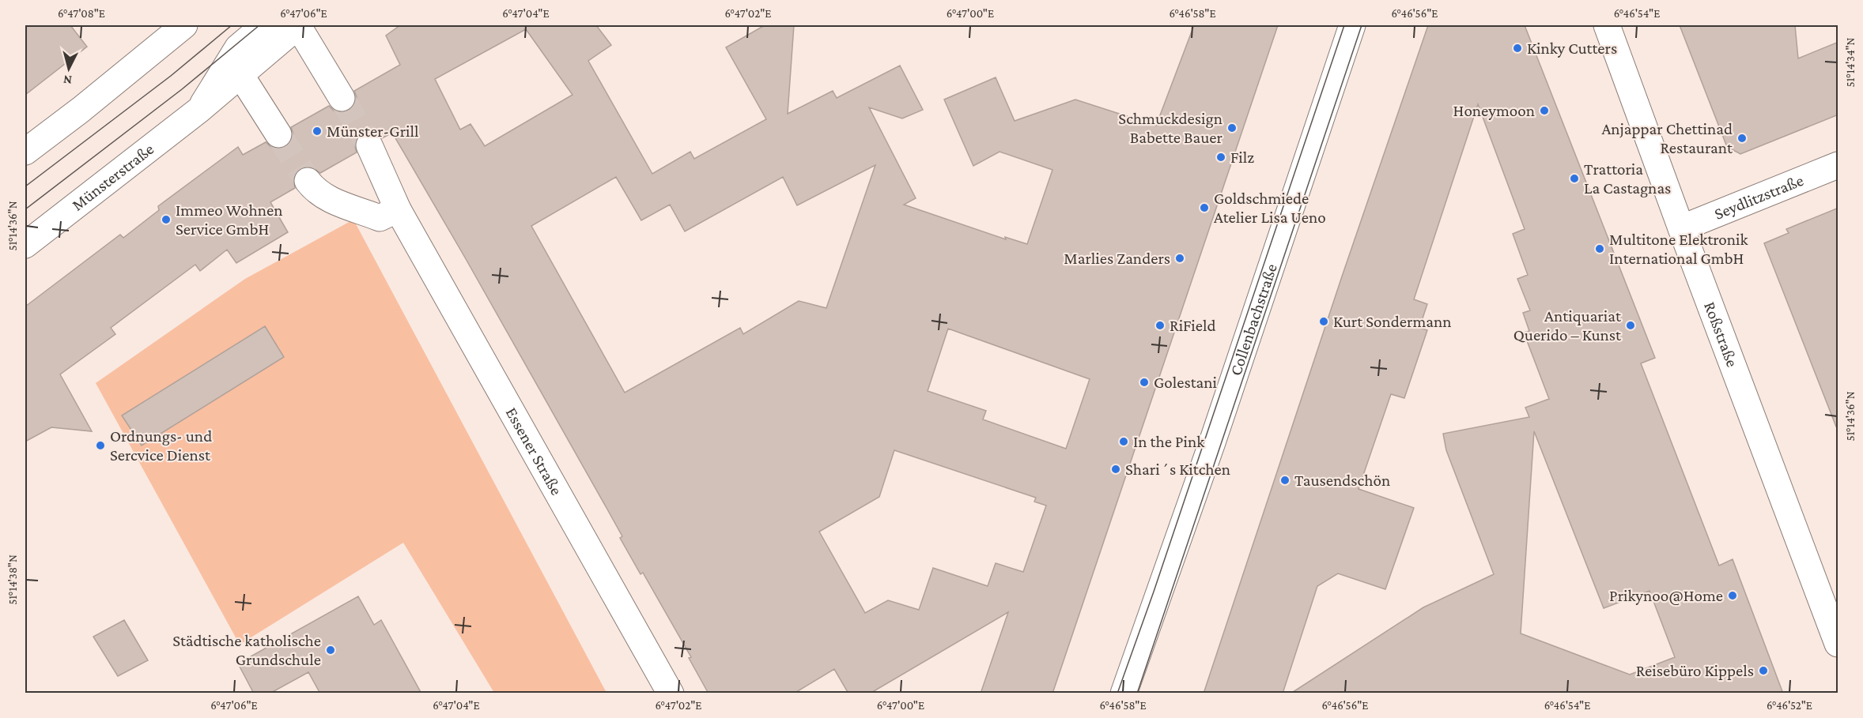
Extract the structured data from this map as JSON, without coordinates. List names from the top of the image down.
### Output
{
  "streets": {
    "street": [
      "Münsterstraße",
      "Seydlitzstraße",
      "Collenbachstraße",
      "Roßstraße",
      "Essener Straße"
    ]
  },
  "crossings": [
    ["Seydlitzstraße", "Roßstraße"]
  ],
  "places": [
    "Kinky Cutters",
    "Honeymoon",
    "Schmuckdesign Babette Bauer",
    "Münster-Grill",
    "Anjappar Chettinad Restaurant",
    "Filz",
    "Trattoria La Castagnas",
    "Goldschmiede Atelier Lisa Ueno",
    "Immeo Wohnen Service GmbH",
    "Multitone Elektronik International GmbH",
    "Marlies Zanders",
    "Kurt Sondermann",
    "RiField",
    "Antiquariat Querido – Kunst",
    "Golestani",
    "In the Pink",
    "Ordnungs- und Sercvice Dienst",
    "Shari´s Kitchen",
    "Tausendschön",
    "Prikynoo@Home",
    "Städtische katholische Grundschule",
    "Reisebüro Kippels"
  ],
  "north": "bottom",
  "coordinates": [
    "6°47'08\"E",
    "6°47'06\"E",
    "6°47'04\"E",
    "6°47'02\"E",
    "6°47'00\"E",
    "6°46'58\"E",
    "6°46'56\"E",
    "6°46'54\"E",
    "51°14'34\"N",
    "51°14'36\"N",
    "51°14'38\"N",
    "6°46'52\"E"
  ]
}
